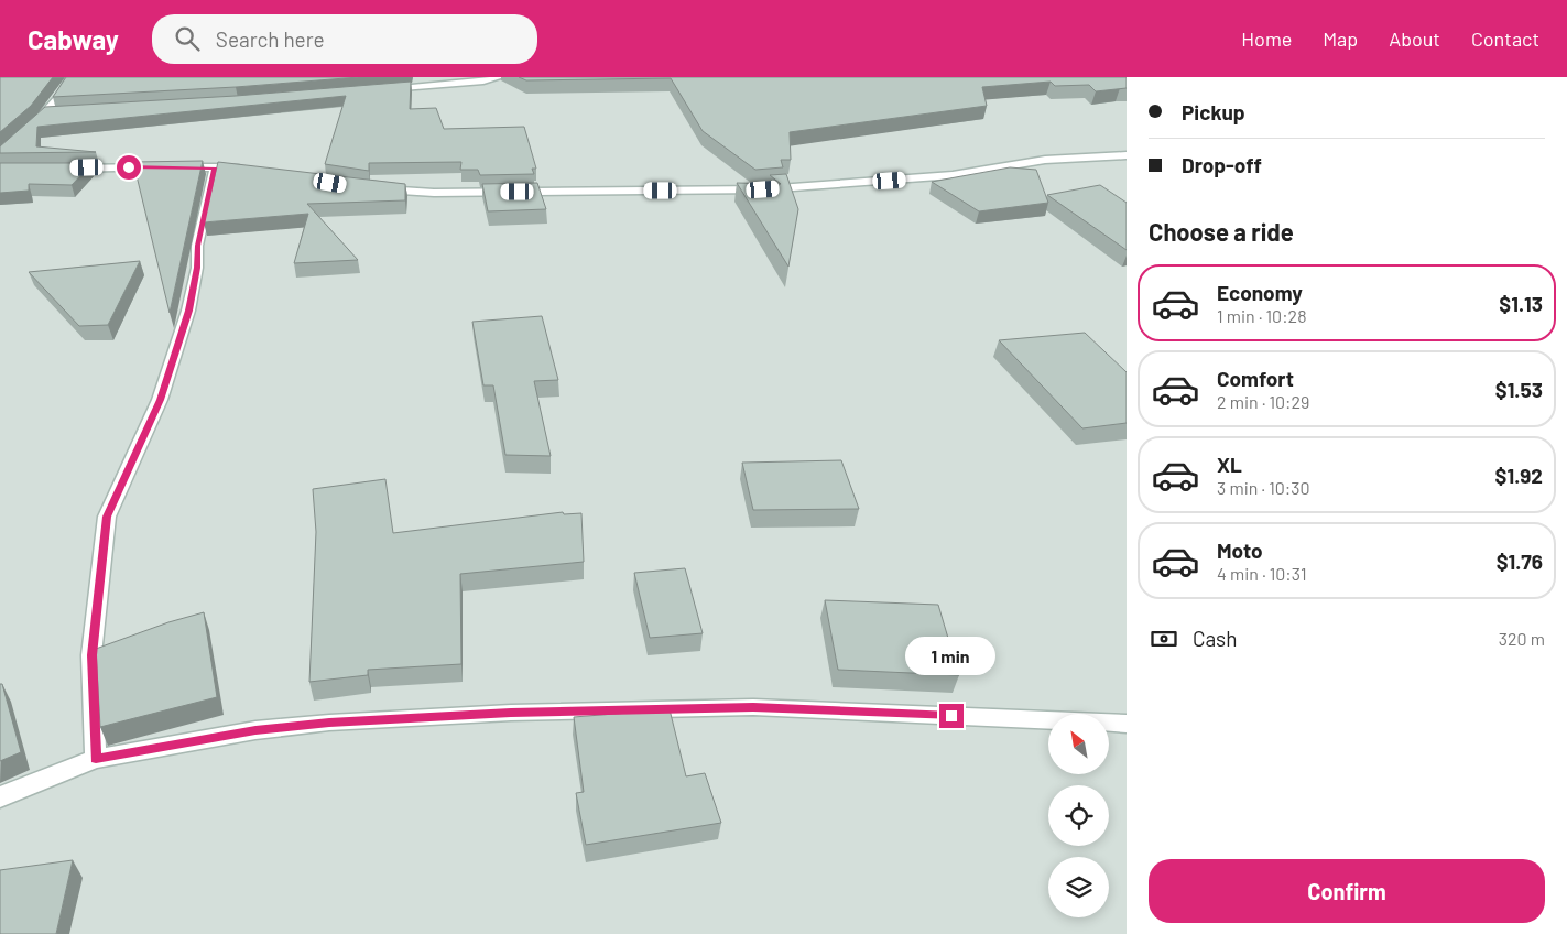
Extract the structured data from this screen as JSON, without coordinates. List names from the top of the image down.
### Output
{
  "north": "top left",
  "page": {
    "header": "Cabway",
    "search": "Search here",
    "nav": [
      "Home",
      "Map",
      "About",
      "Contact"
    ],
    "banner": ["Pickup", "Drop-off"],
    "heading": "Choose a ride",
    "list": [
      {
        "name": "Economy",
        "note": "1 min · 10:28",
        "value": "$1.13"
      },
      {
        "name": "Comfort",
        "note": "2 min · 10:29",
        "value": "$1.53"
      },
      {
        "name": "XL",
        "note": "3 min · 10:30",
        "value": "$1.92"
      },
      {
        "name": "Moto",
        "note": "4 min · 10:31",
        "value": "$1.76"
      }
    ],
    "pay": ["Cash", "320 m"],
    "bubble": "1 min",
    "buttons": "Confirm"
  }
}
